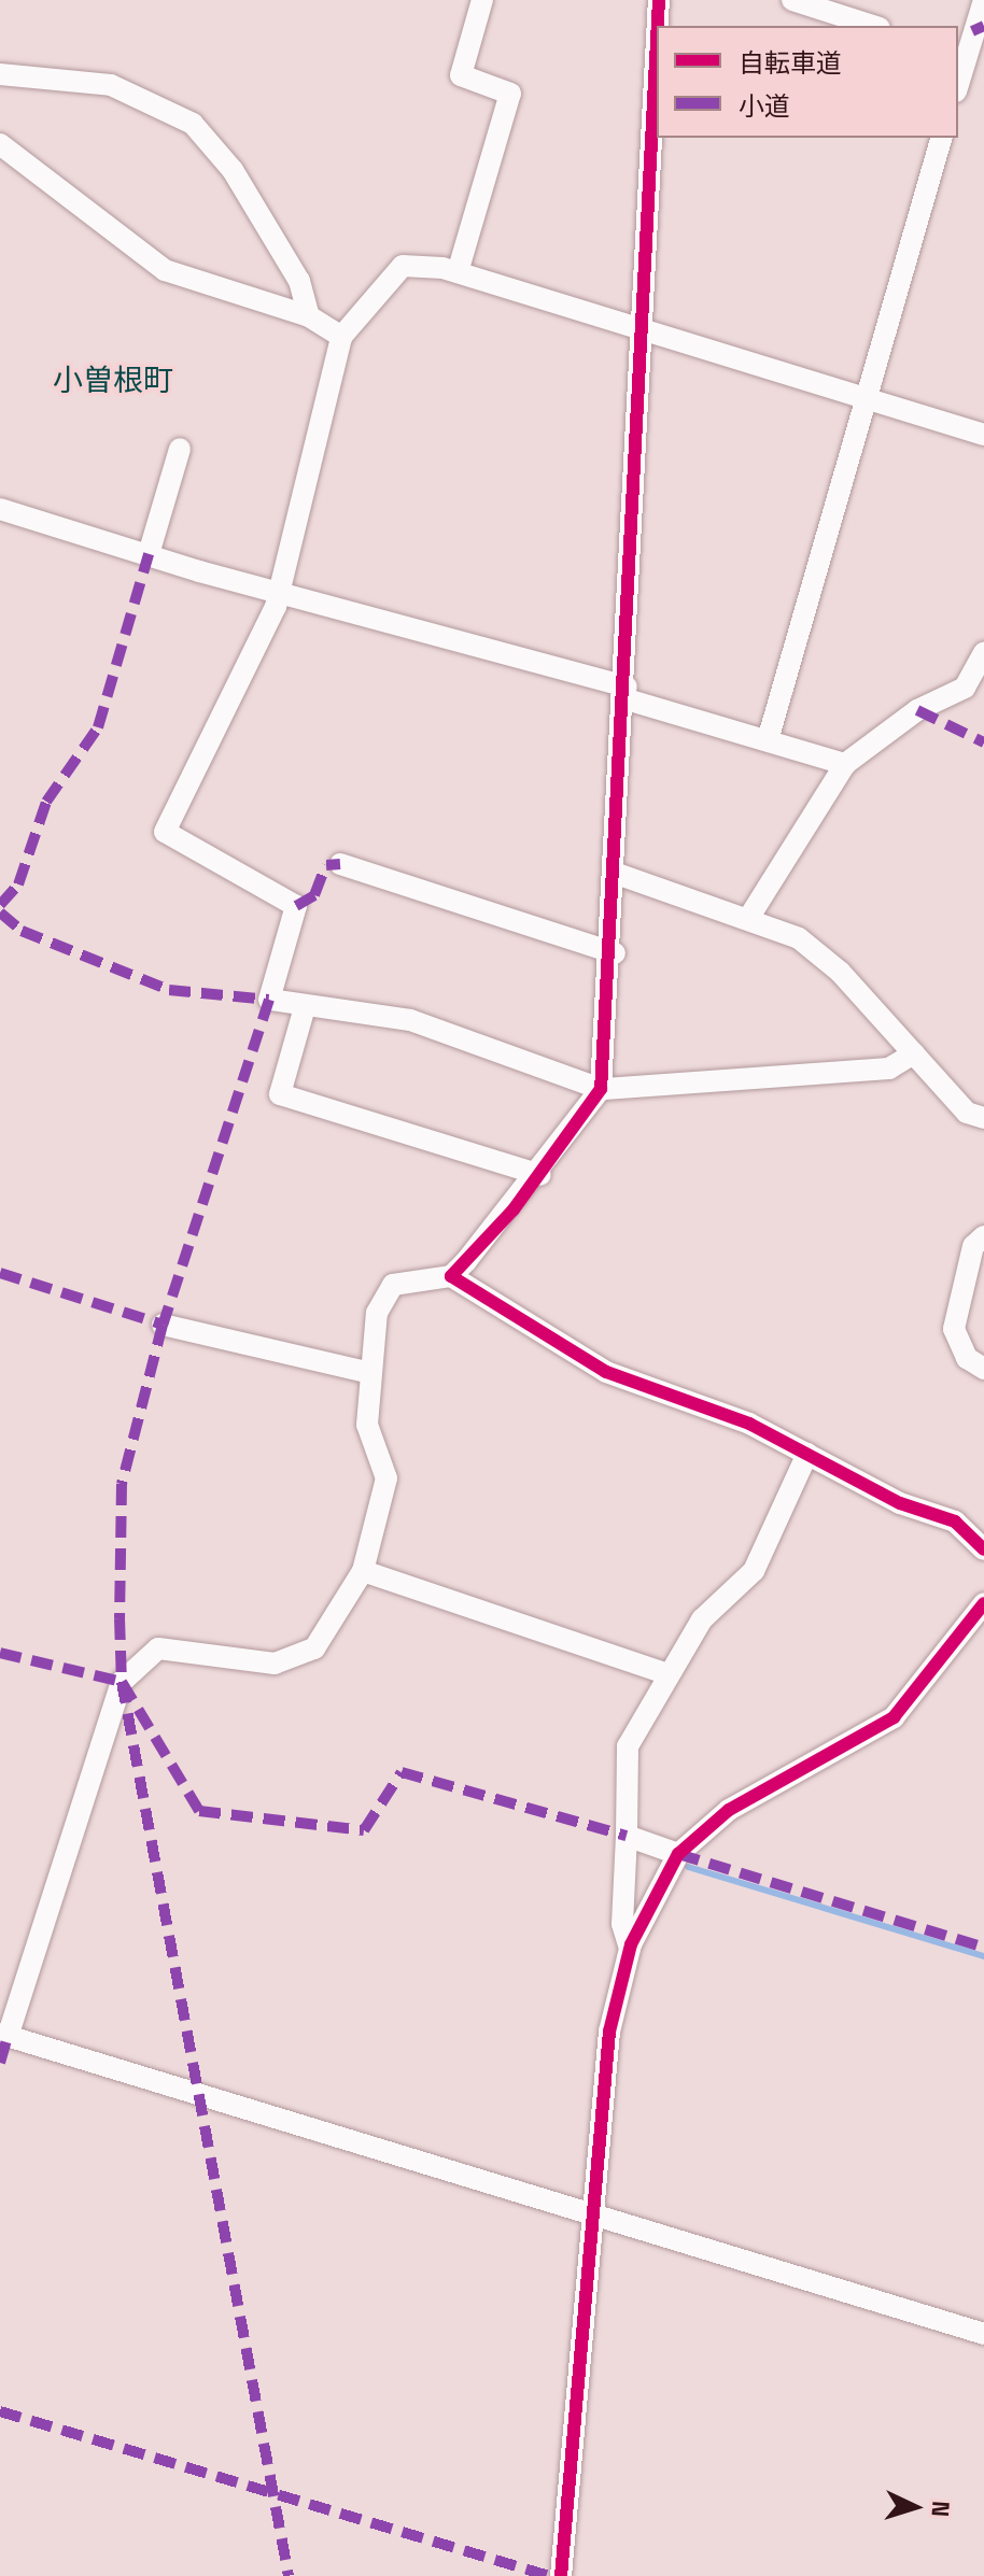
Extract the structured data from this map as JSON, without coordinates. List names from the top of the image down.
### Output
{
  "districts": ["小曽根町"],
  "legend": ["自転車道", "小道"],
  "north": "right"
}
